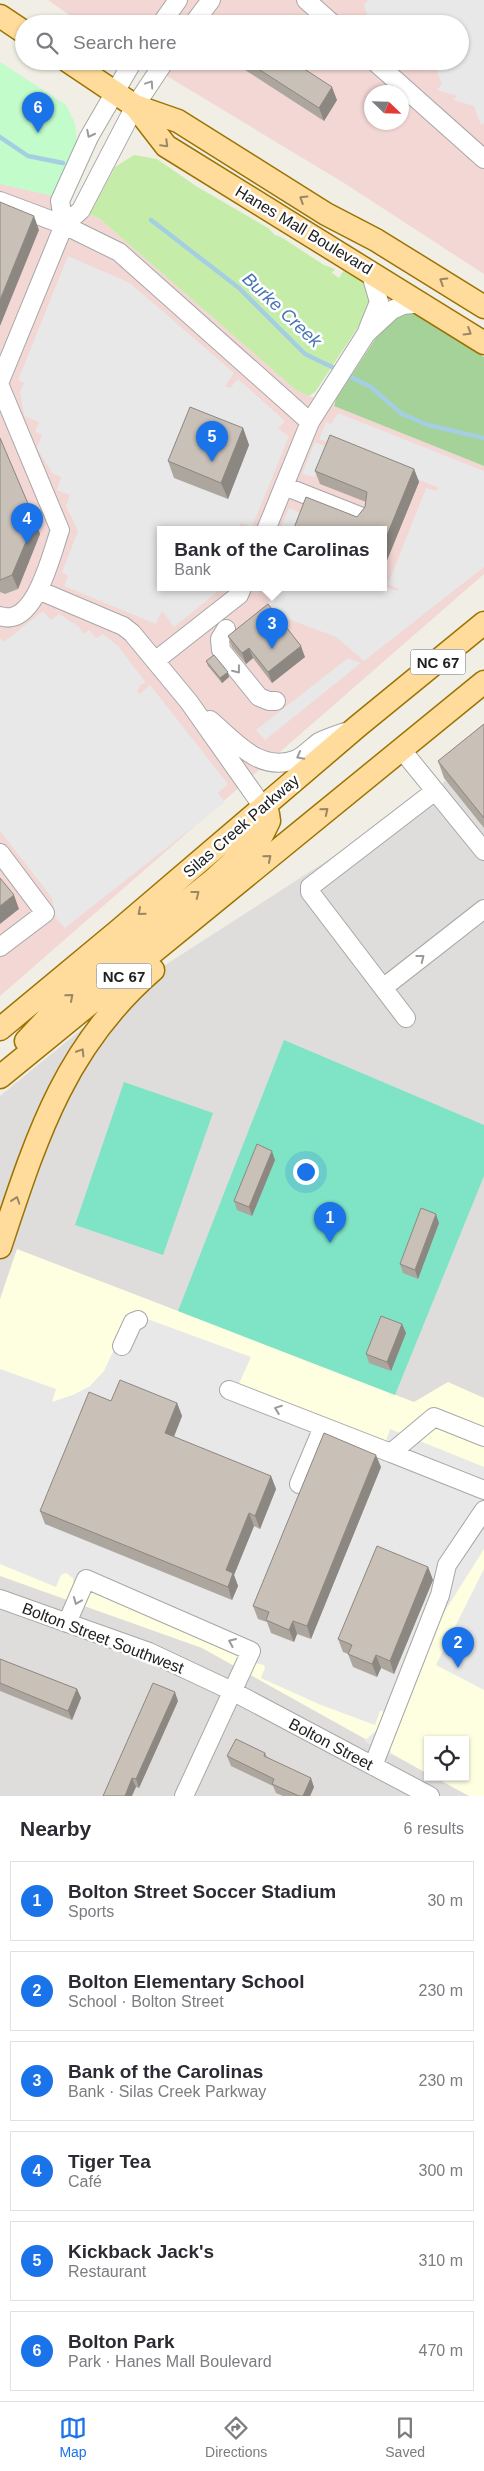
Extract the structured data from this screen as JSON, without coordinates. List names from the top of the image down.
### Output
{
  "streets": {
    "main road": ["Hanes Mall Boulevard", "NC 67", "Silas Creek Parkway"],
    "street": ["Bolton Street Southwest", "Bolton Street"]
  },
  "crossings": [
    ["Bolton Street Southwest", "Bolton Street"]
  ],
  "water": ["Burke Creek"],
  "north": "bottom right",
  "page": {
    "search": "Search here",
    "pins": [
      "6",
      "5",
      "4",
      "3",
      "1",
      "2"
    ],
    "popup": ["Bank of the Carolinas", "Bank"],
    "heading": ["Nearby", "6 results"],
    "list": [
      {
        "mark": "1",
        "name": "Bolton Street Soccer Stadium",
        "note": "Sports",
        "value": "30 m"
      },
      {
        "mark": "2",
        "name": "Bolton Elementary School",
        "note": "School · Bolton Street",
        "value": "230 m"
      },
      {
        "mark": "3",
        "name": "Bank of the Carolinas",
        "note": "Bank · Silas Creek Parkway",
        "value": "230 m"
      },
      {
        "mark": "4",
        "name": "Tiger Tea",
        "note": "Café",
        "value": "300 m"
      },
      {
        "mark": "5",
        "name": "Kickback Jack's",
        "note": "Restaurant",
        "value": "310 m"
      },
      {
        "mark": "6",
        "name": "Bolton Park",
        "note": "Park · Hanes Mall Boulevard",
        "value": "470 m"
      }
    ],
    "nav": ["Map", "Directions", "Saved"]
  }
}
